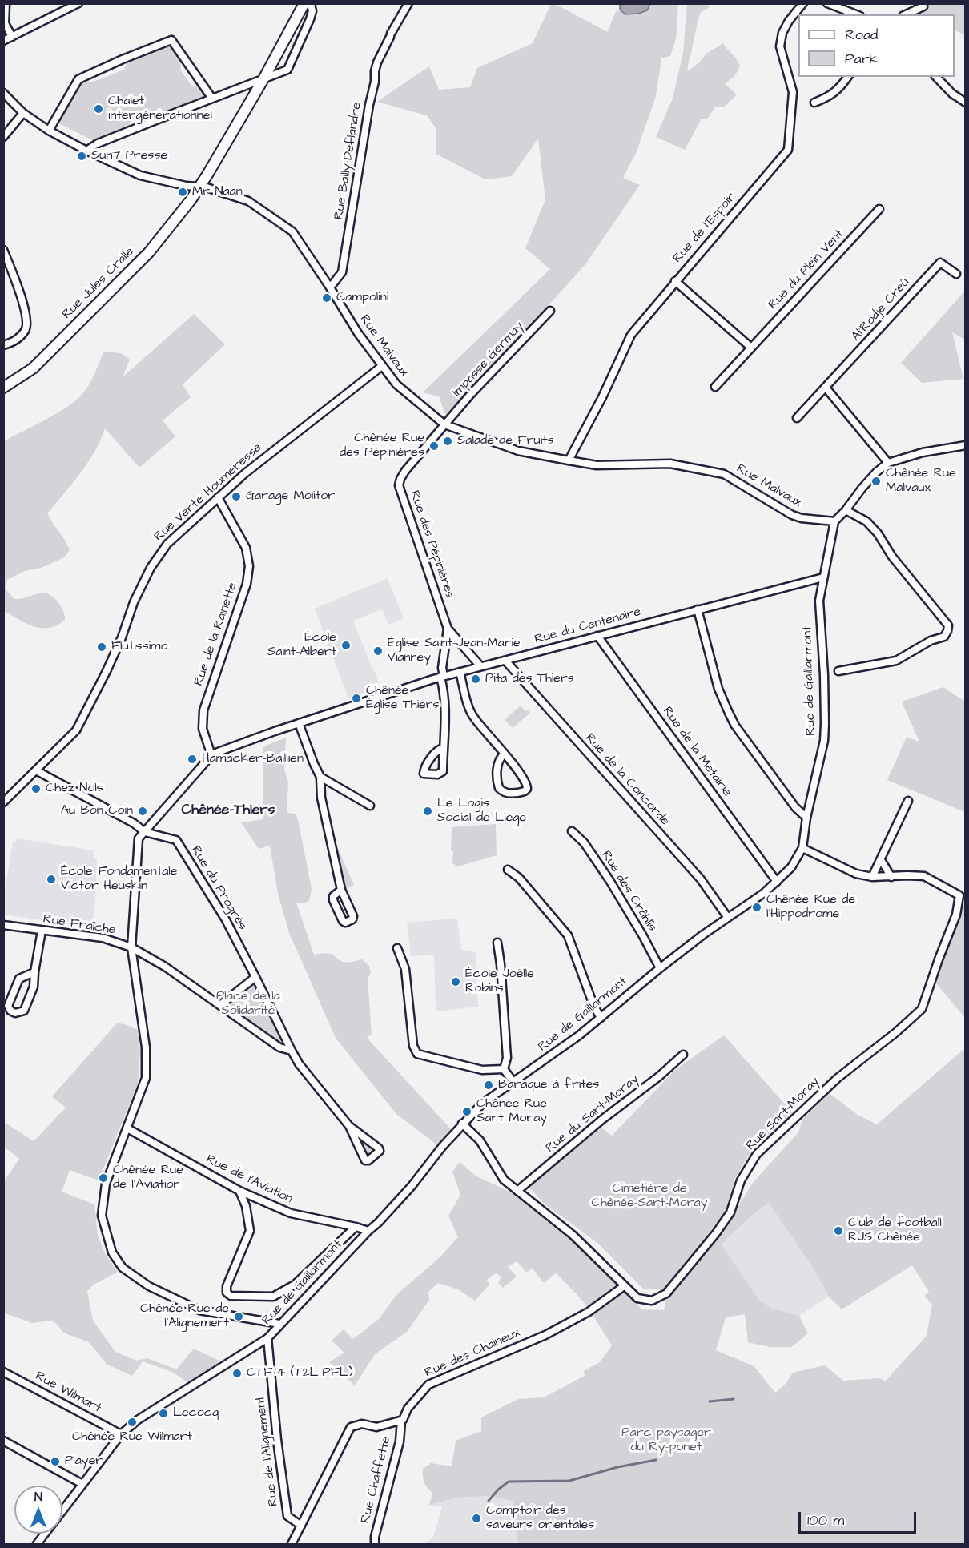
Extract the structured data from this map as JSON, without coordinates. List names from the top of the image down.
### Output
{
  "streets": {
    "street": [
      "Rue Bailly-Deflandre",
      "Rue de l'Espoir",
      "Rue du Plein Vent",
      "Rue Jules Cralle",
      "Al'Rodje Creû",
      "Rue Malvaux",
      "Impasse Germay",
      "Rue Verte Houmeresse",
      "Rue des Pépinières",
      "Rue du Centenaire",
      "Rue de la Rainette",
      "Rue de Gaillarmont",
      "Rue de la Métairie",
      "Rue de la Concorde",
      "Rue du Progrès",
      "Rue des Crâhlîs",
      "Rue Fraîche",
      "Rue du Sart-Moray",
      "Rue Sart-Moray",
      "Rue de l'Aviation",
      "Rue des Chaineux",
      "Rue Wilmart",
      "Rue de l'Alignement",
      "Rue Chaffette"
    ]
  },
  "crossings": [
    ["Rue Bailly-Deflandre", "Rue Malvaux"],
    ["Rue de l'Espoir", "Rue Malvaux"],
    ["Rue Jules Cralle", "Rue Malvaux"],
    ["Rue Malvaux", "Impasse Germay"],
    ["Rue Malvaux", "Rue Verte Houmeresse"],
    ["Rue Malvaux", "Rue des Pépinières"],
    ["Rue Malvaux", "Rue de Gaillarmont"],
    ["Impasse Germay", "Rue des Pépinières"],
    ["Rue Verte Houmeresse", "Rue de la Rainette"],
    ["Rue Verte Houmeresse", "Rue du Progrès"],
    ["Rue des Pépinières", "Rue du Centenaire"],
    ["Rue du Centenaire", "Rue de la Rainette"],
    ["Rue du Centenaire", "Rue de Gaillarmont"],
    ["Rue du Centenaire", "Rue de la Métairie"],
    ["Rue du Centenaire", "Rue de la Concorde"],
    ["Rue du Centenaire", "Rue du Progrès"],
    ["Rue de Gaillarmont", "Rue de la Métairie"],
    ["Rue de Gaillarmont", "Rue de la Concorde"],
    ["Rue de Gaillarmont", "Rue des Crâhlîs"],
    ["Rue de Gaillarmont", "Rue Sart-Moray"],
    ["Rue de Gaillarmont", "Rue de l'Aviation"],
    ["Rue de Gaillarmont", "Rue Wilmart"],
    ["Rue de Gaillarmont", "Rue de l'Alignement"],
    ["Rue du Sart-Moray", "Rue Sart-Moray"],
    ["Rue Sart-Moray", "Rue des Chaineux"],
    ["Rue des Chaineux", "Rue Chaffette"]
  ],
  "districts": ["Chênée-Thiers"],
  "parks": ["Place de la Solidarité", "Cimetière de Chênée-Sart-Moray", "Parc paysager du Ry-ponet"],
  "places": [
    "Chalet intergénérationnel",
    "Sun7 Presse",
    "Mr Naan",
    "Campolini",
    "Salade de Fruits",
    "Chênée Rue des Pépinières",
    "Chênée Rue Malvaux",
    "Garage Molitor",
    "École Saint-Albert",
    "Flutissimo",
    "Église Saint-Jean-Marie Vianney",
    "Pita des Thiers",
    "Chênée Église Thiers",
    "Hamacker-Baillien",
    "Chez Nols",
    "Au Bon Coin",
    "Le Logis Social de Liège",
    "École Fondamentale Victor Heuskin",
    "Chênée Rue de l'Hippodrome",
    "École Joëlle Robins",
    "Baraque à frites",
    "Chênée Rue Sart Moray",
    "Chênée Rue de l'Aviation",
    "Club de football RJS Chênée",
    "Chênée Rue de l'Alignement",
    "CTF-4 (T2L-PFL)",
    "Lecocq",
    "Chênée Rue Wilmart",
    "Player",
    "Comptoir des saveurs orientales"
  ],
  "legend": ["Road", "Park"],
  "scale_bar": "100 m",
  "north": "top"
}
